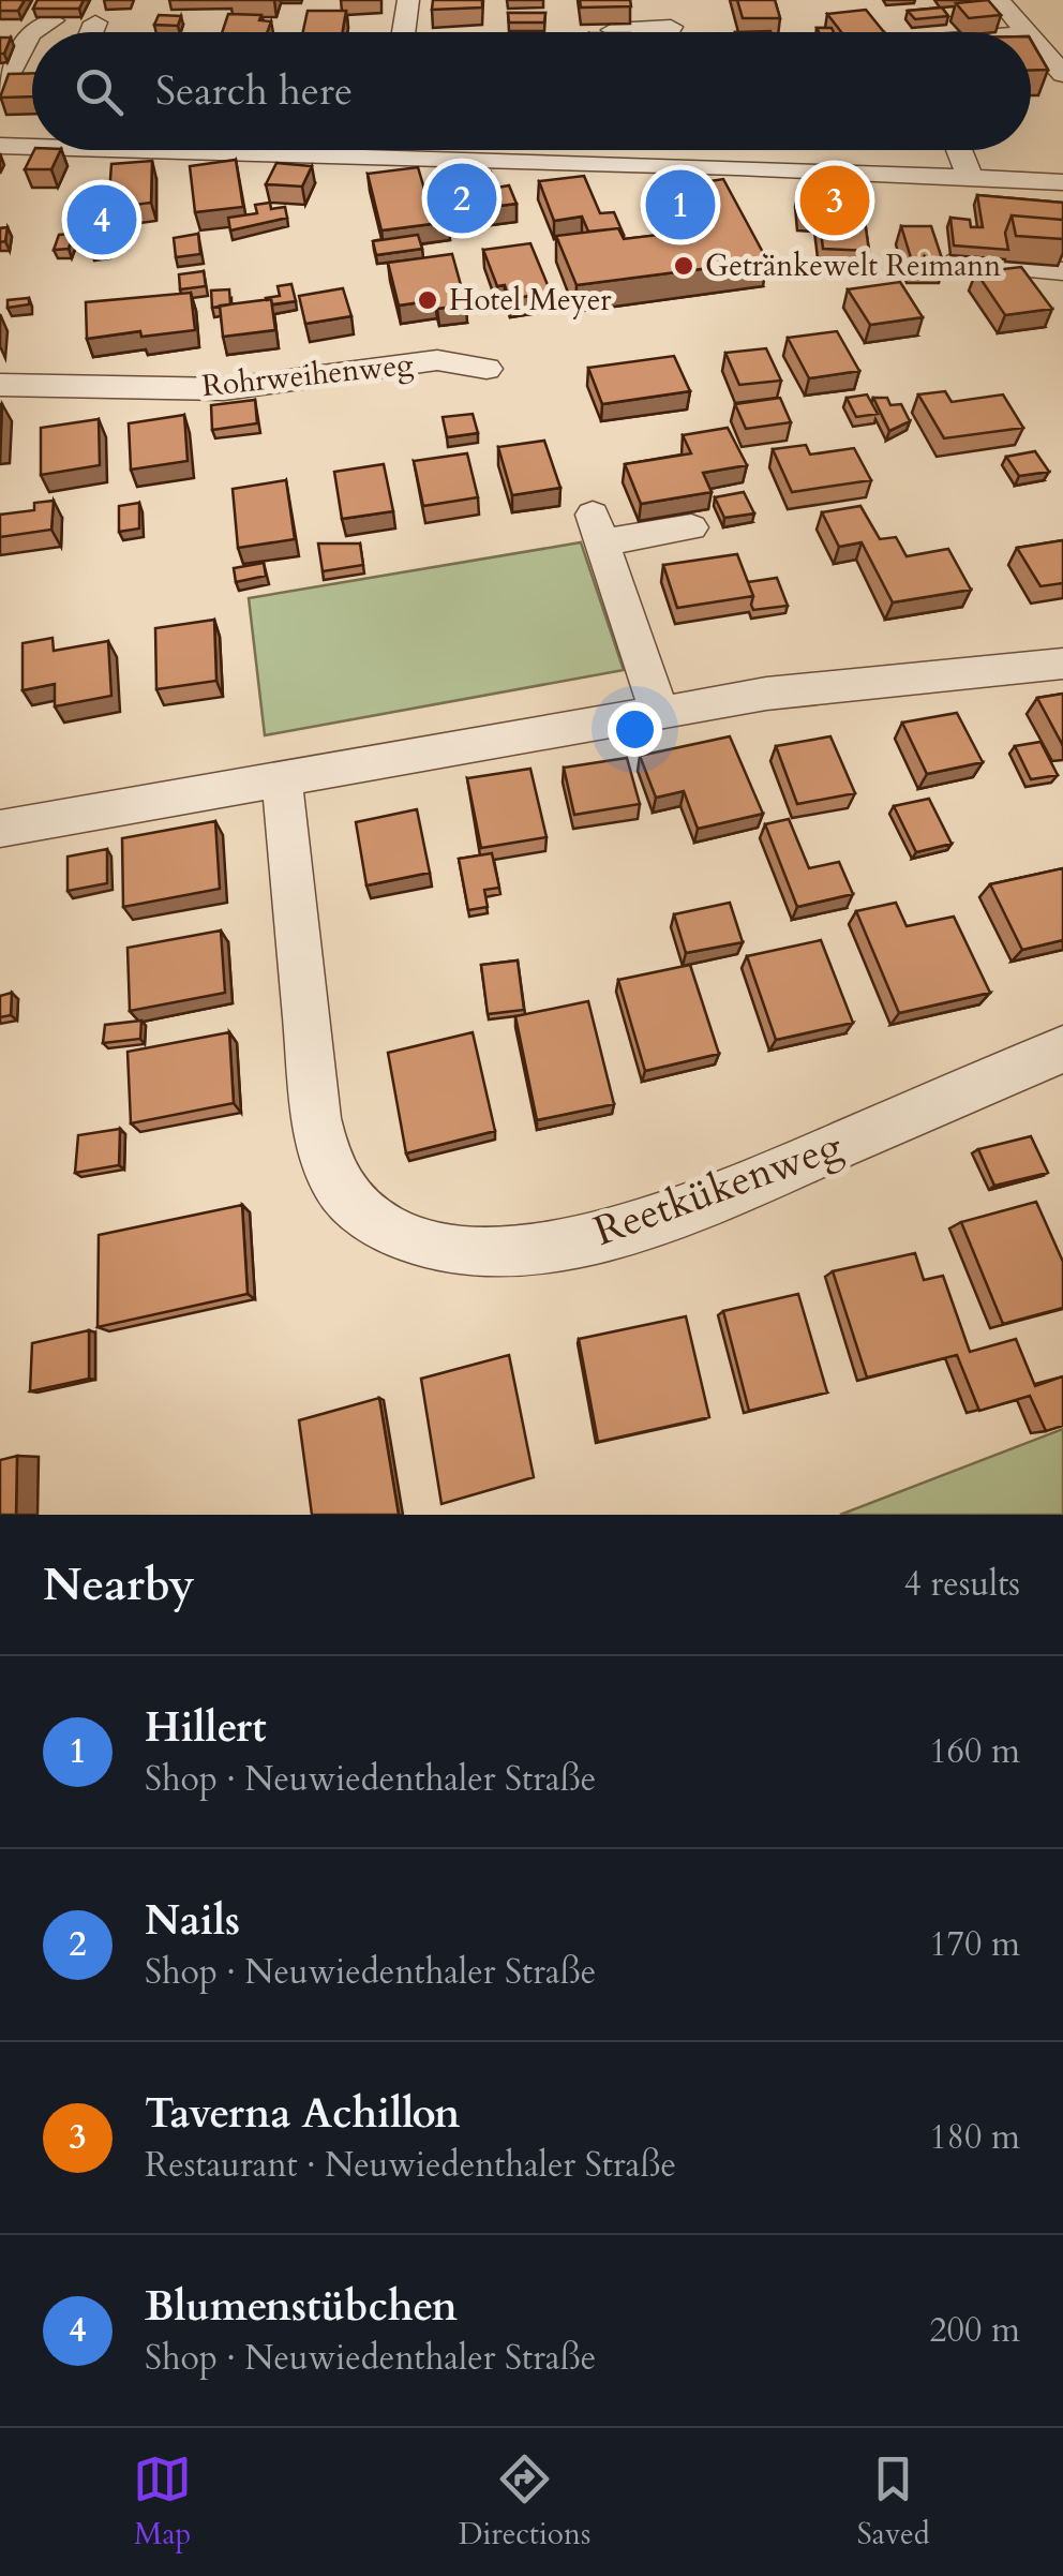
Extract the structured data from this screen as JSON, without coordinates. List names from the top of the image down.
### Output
{
  "streets": {
    "street": ["Rohrweihenweg", "Reetkükenweg"]
  },
  "places": ["Getränkewelt Reimann", "Hotel Meyer"],
  "page": {
    "search": "Search here",
    "pins": [
      "2",
      "3",
      "1",
      "4"
    ],
    "heading": ["Nearby", "4 results"],
    "list": [
      {
        "mark": "1",
        "name": "Hillert",
        "note": "Shop · Neuwiedenthaler Straße",
        "value": "160 m"
      },
      {
        "mark": "2",
        "name": "Nails",
        "note": "Shop · Neuwiedenthaler Straße",
        "value": "170 m"
      },
      {
        "mark": "3",
        "name": "Taverna Achillon",
        "note": "Restaurant · Neuwiedenthaler Straße",
        "value": "180 m"
      },
      {
        "mark": "4",
        "name": "Blumenstübchen",
        "note": "Shop · Neuwiedenthaler Straße",
        "value": "200 m"
      }
    ],
    "nav": ["Map", "Directions", "Saved"]
  }
}
